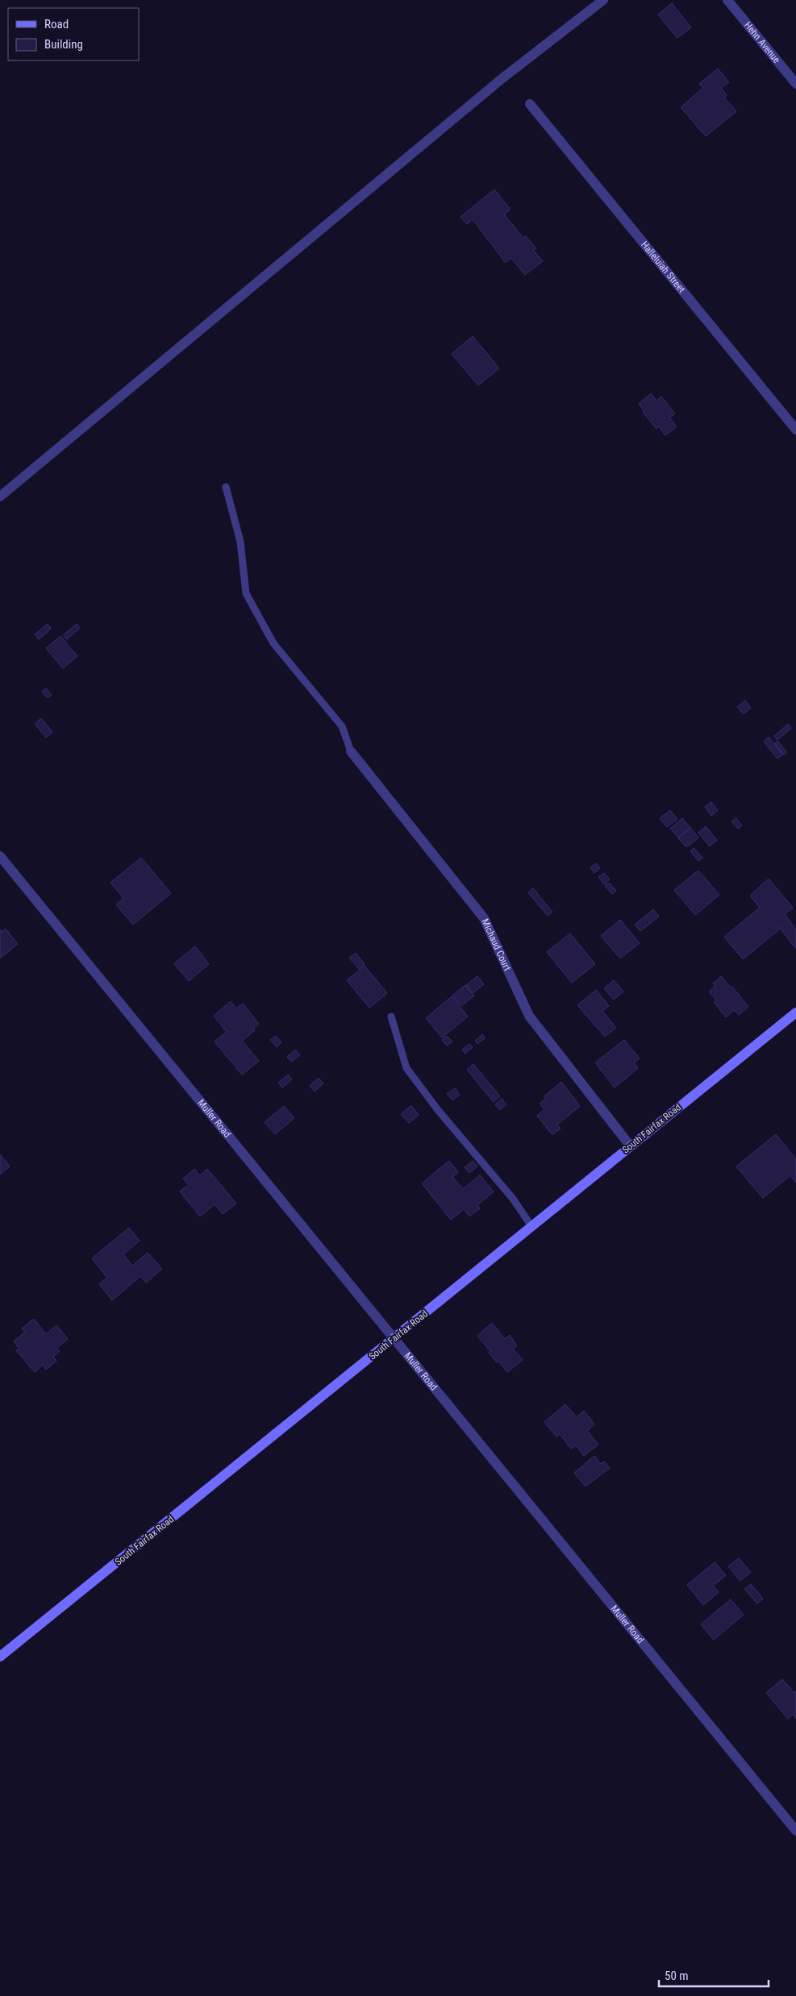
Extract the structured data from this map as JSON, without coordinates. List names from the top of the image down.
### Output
{
  "streets": {
    "street": [
      "Hehn Avenue",
      "Halleluiah Street",
      "Michaud Court",
      "Muller Road",
      "South Fairfax Road"
    ]
  },
  "crossings": [
    ["Michaud Court", "South Fairfax Road"],
    ["Muller Road", "South Fairfax Road"]
  ],
  "legend": ["Road", "Building"],
  "scale_bar": "50 m"
}
